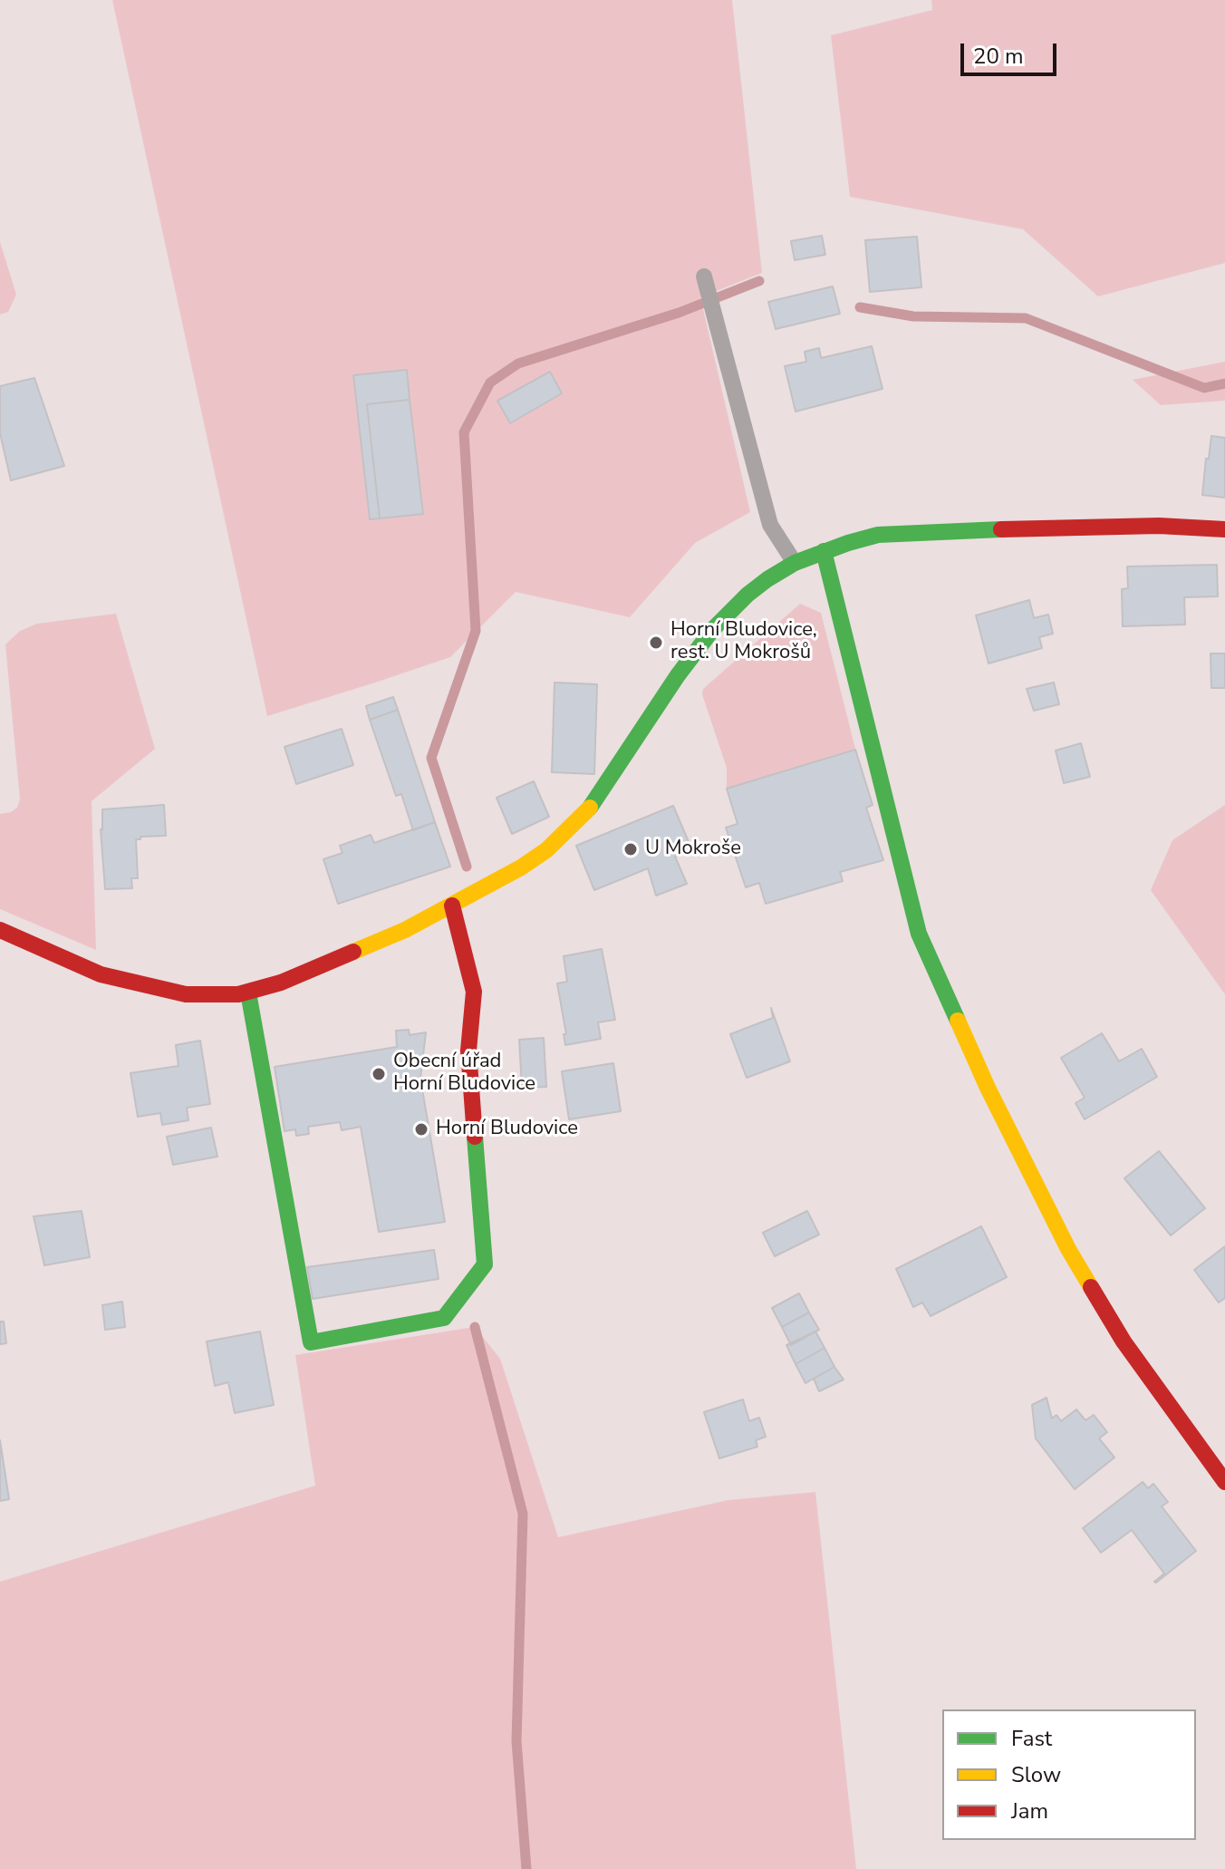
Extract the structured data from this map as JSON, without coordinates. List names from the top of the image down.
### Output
{
  "places": [
    "Horní Bludovice, rest. U Mokrošů",
    "U Mokroše",
    "Obecní úřad Horní Bludovice",
    "Horní Bludovice"
  ],
  "legend": ["Fast", "Slow", "Jam"],
  "scale_bar": "20 m"
}
